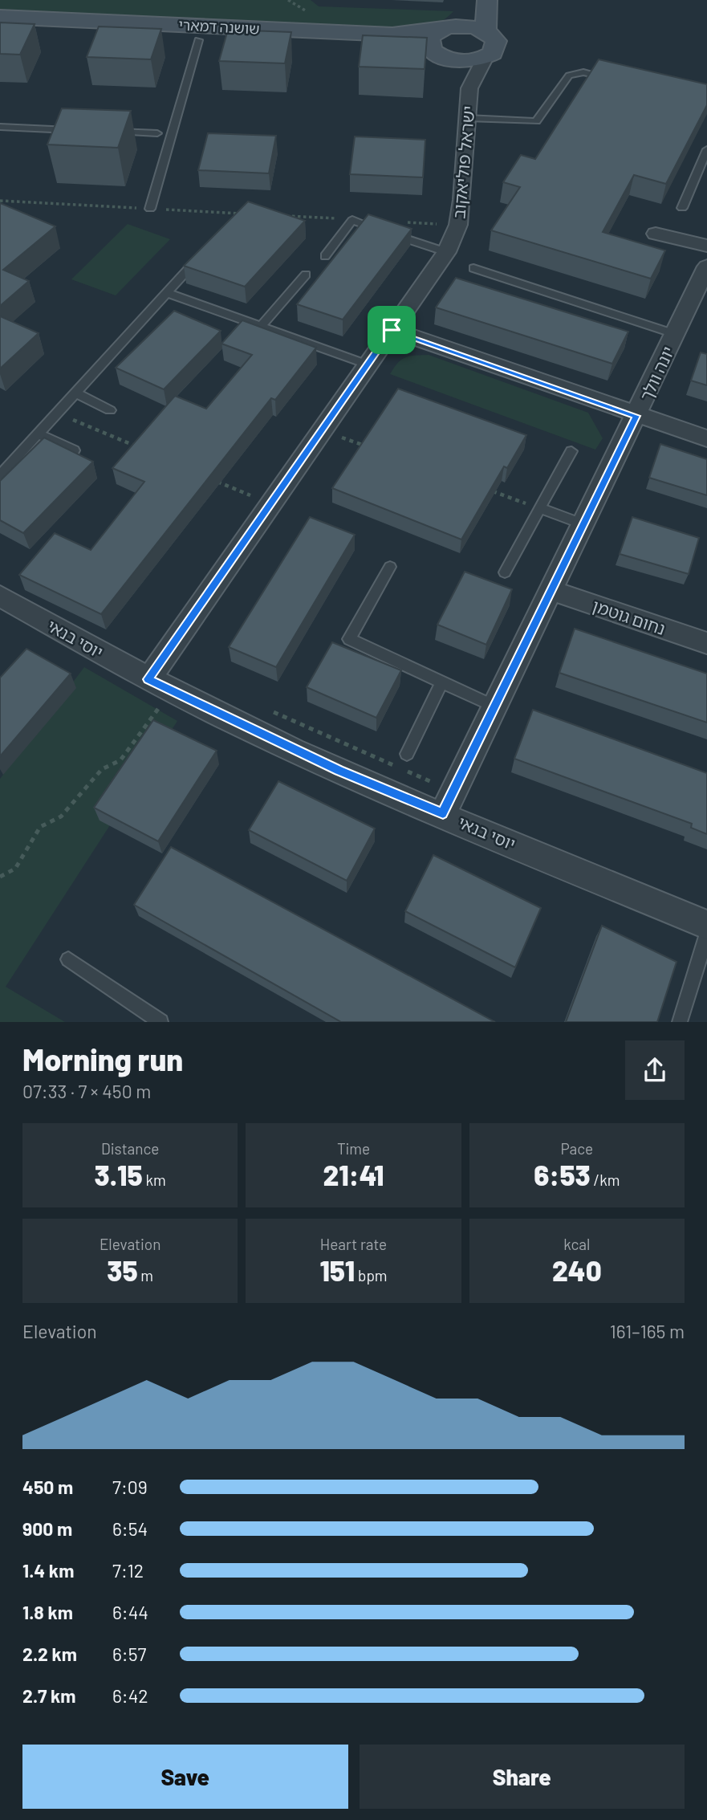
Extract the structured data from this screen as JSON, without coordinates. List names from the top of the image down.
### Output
{
  "streets": {
    "main road": ["שושנה דמארי"],
    "street": [
      "ישראל פוליאקוב",
      "יונה וולך",
      "נחום גוטמן",
      "יוסי בנאי"
    ]
  },
  "crossings": [
    ["שושנה דמארי", "ישראל פוליאקוב"],
    ["ישראל פוליאקוב", "יוסי בנאי"],
    ["יונה וולך", "נחום גוטמן"],
    ["יונה וולך", "יוסי בנאי"]
  ],
  "page": {
    "heading": ["Morning run", "07:33 · 7 × 450 m"],
    "stats": [
      ["Distance", "3.15 km"],
      ["Time", "21:41"],
      ["Pace", "6:53 /km"],
      ["Elevation", "35 m"],
      ["Heart rate", "151 bpm"],
      ["kcal", "240"]
    ],
    "chart": ["Elevation", "161–165 m"],
    "list": [
      {
        "name": "450 m",
        "note": "7:09"
      },
      {
        "name": "900 m",
        "note": "6:54"
      },
      {
        "name": "1.4 km",
        "note": "7:12"
      },
      {
        "name": "1.8 km",
        "note": "6:44"
      },
      {
        "name": "2.2 km",
        "note": "6:57"
      },
      {
        "name": "2.7 km",
        "note": "6:42"
      }
    ],
    "buttons": ["Save", "Share"]
  }
}
